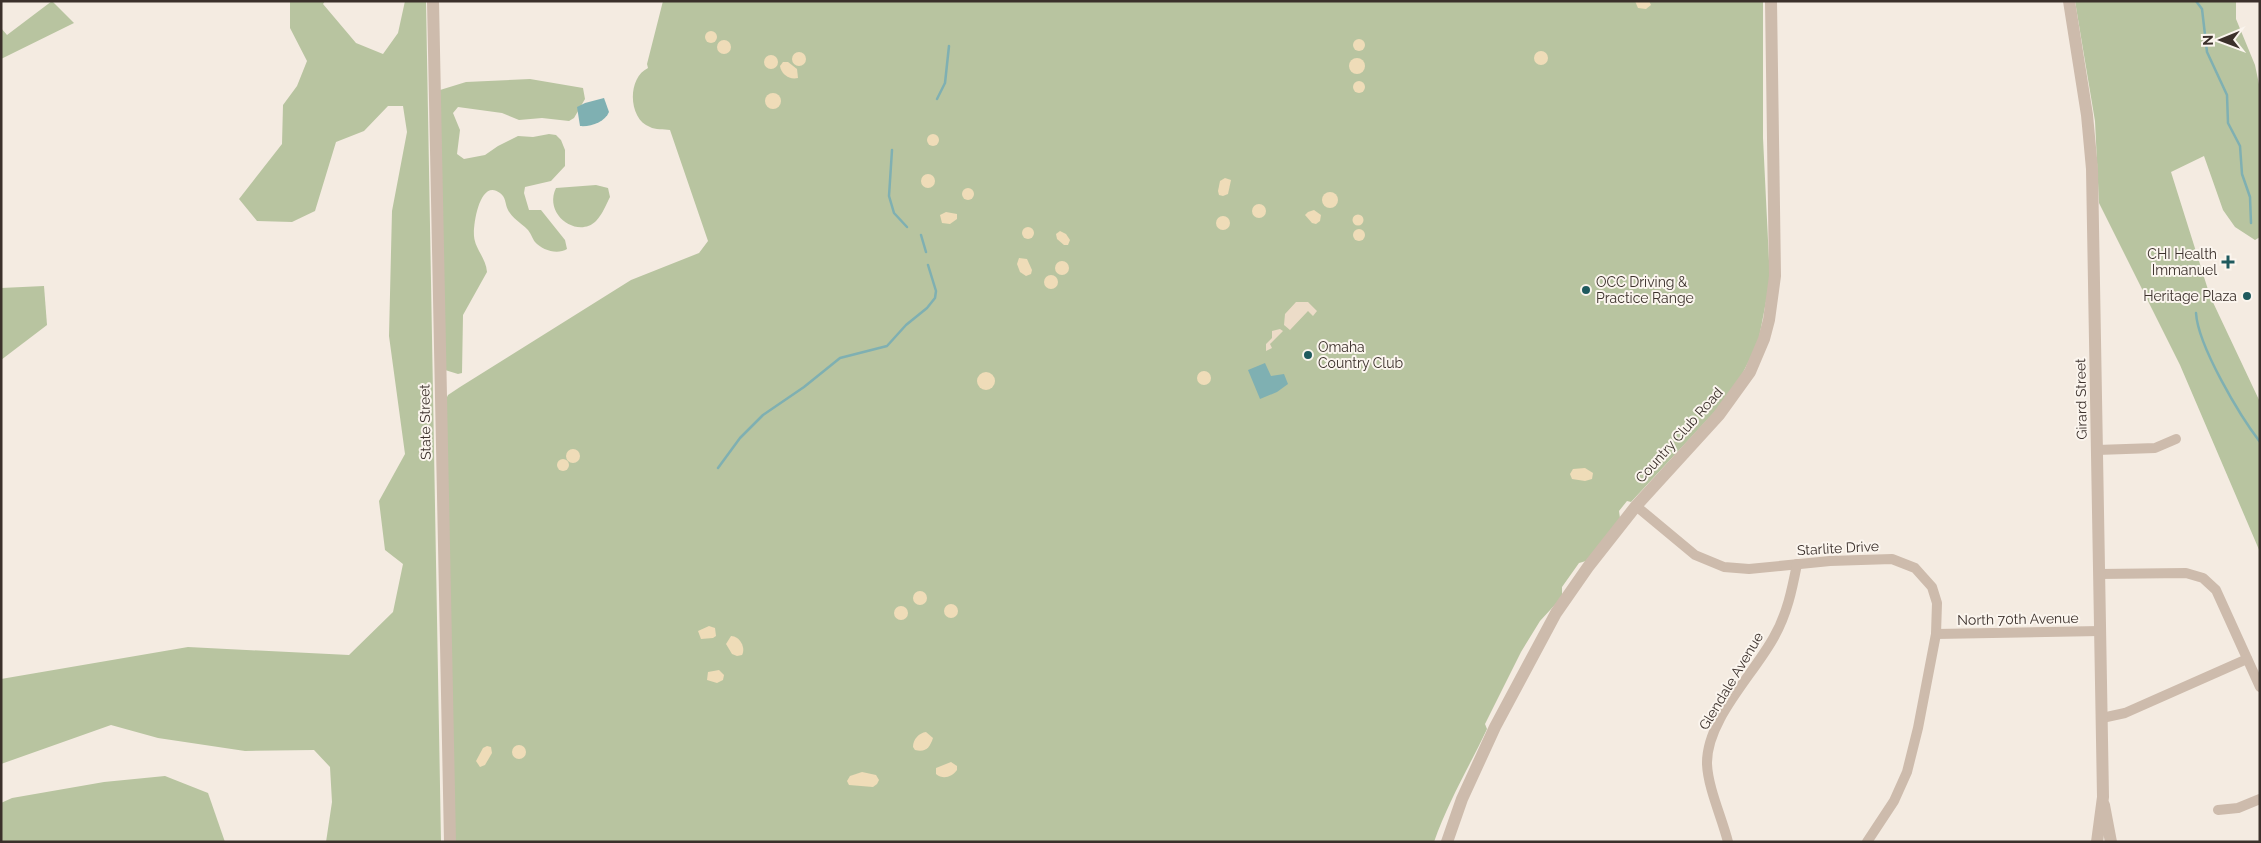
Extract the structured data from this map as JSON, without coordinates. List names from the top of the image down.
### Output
{
  "streets": {
    "street": [
      "Girard Street",
      "State Street",
      "Country Club Road",
      "Starlite Drive",
      "North 70th Avenue",
      "Glendale Avenue"
    ]
  },
  "crossings": [
    ["Girard Street", "North 70th Avenue"],
    ["Country Club Road", "Starlite Drive"],
    ["Starlite Drive", "North 70th Avenue"],
    ["Starlite Drive", "Glendale Avenue"]
  ],
  "places": {
    "health": ["CHI Health Immanuel"],
    "other": ["OCC Driving & Practice Range", "Heritage Plaza", "Omaha Country Club"]
  },
  "north": "left"
}
